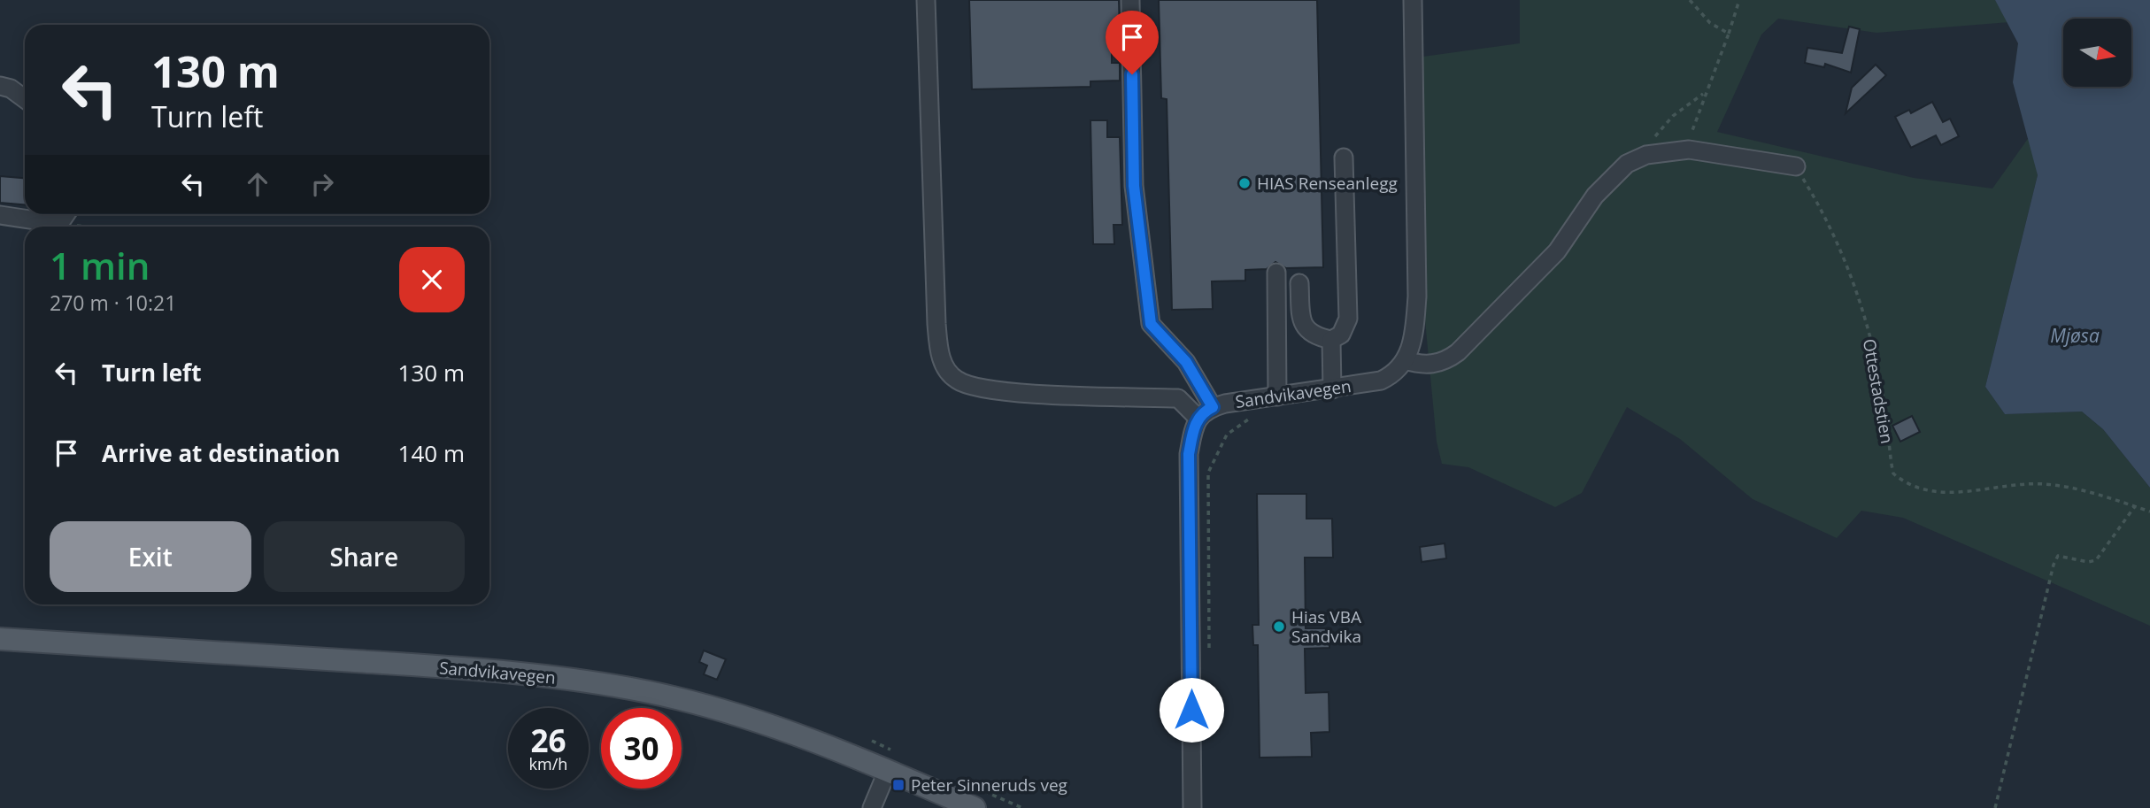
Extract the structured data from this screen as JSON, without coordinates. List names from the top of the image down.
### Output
{
  "streets": {
    "main road": ["Sandvikavegen"],
    "path": ["Ottestadstien"]
  },
  "water": ["Mjøsa"],
  "places": {
    "other": ["HIAS Renseanlegg", "Hias VBA Sandvika"],
    "transit": ["Peter Sinneruds veg"]
  },
  "north": "right",
  "page": {
    "turn": ["130 m", "Turn left"],
    "heading": ["1 min", "270 m · 10:21"],
    "list": [
      {
        "name": "Turn left",
        "value": "130 m"
      },
      {
        "name": "Arrive at destination",
        "value": "140 m"
      }
    ],
    "buttons": ["Exit", "Share"],
    "speed": "26 km/h",
    "limit": "30"
  }
}
